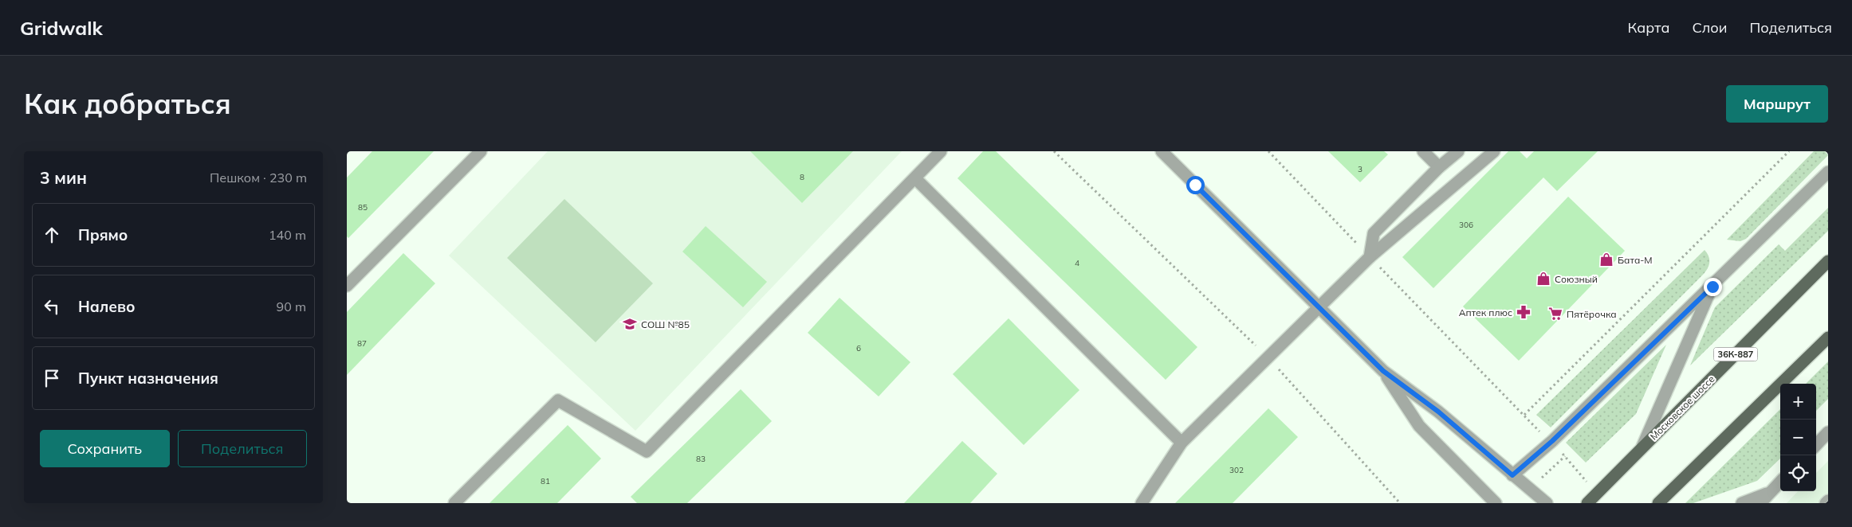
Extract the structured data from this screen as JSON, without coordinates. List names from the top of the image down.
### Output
{
  "streets": {
    "main road": ["36К-887", "Московское шоссе"]
  },
  "places": {
    "shop": ["Бата-М", "Союзный"],
    "pharmacy": ["Аптек плюс"],
    "supermarket": ["Пятёрочка"],
    "school or university": ["СОШ №85"]
  },
  "house_numbers": [
    "3",
    "8",
    "85",
    "306",
    "4",
    "87",
    "6",
    "83",
    "302",
    "81"
  ],
  "page": {
    "header": "Gridwalk",
    "nav": ["Карта", "Слои", "Поделиться"],
    "buttons": [
      "Маршрут",
      ["Сохранить", "Поделиться"]
    ],
    "title": "Как добраться",
    "heading": ["3 мин", "Пешком · 230 m"],
    "list": [
      ["Прямо", "140 m"],
      ["Налево", "90 m"],
      "Пункт назначения"
    ],
    "map_buttons": ["+", "−"]
  }
}
